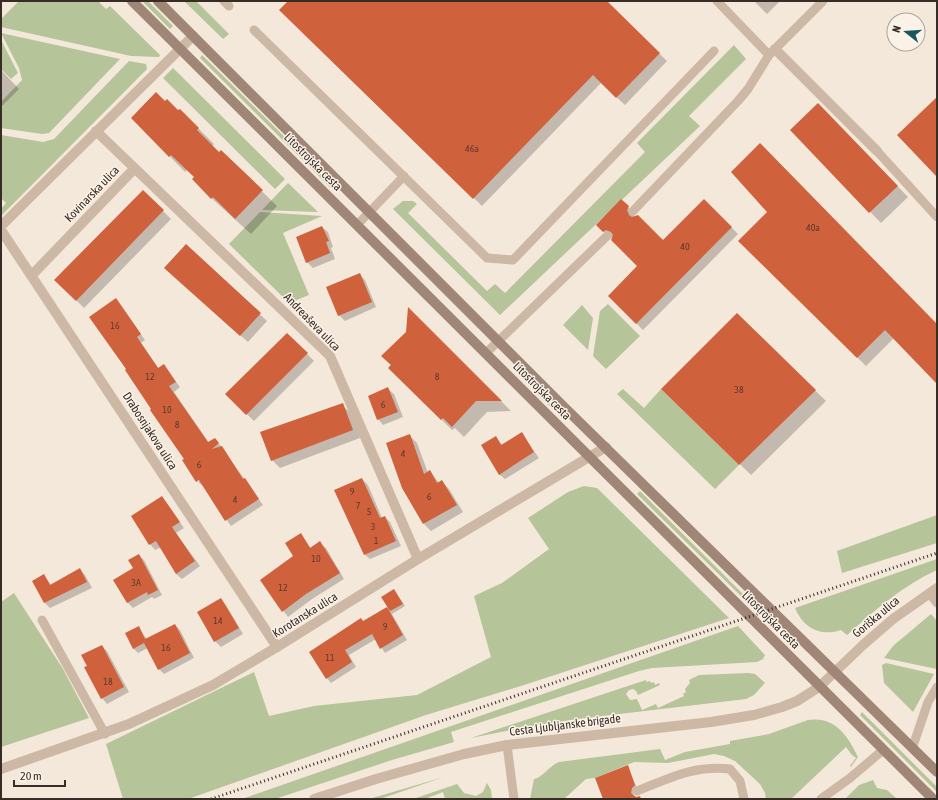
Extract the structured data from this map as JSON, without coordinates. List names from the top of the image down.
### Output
{
  "streets": {
    "main road": ["Litostrojska cesta"],
    "street": [
      "Kovinarska ulica",
      "Andreaševa ulica",
      "Drabosnjakova ulica",
      "Korotanska ulica",
      "Goriška ulica",
      "Cesta Ljubljanske brigade"
    ]
  },
  "crossings": [
    ["Litostrojska cesta", "Korotanska ulica"],
    ["Litostrojska cesta", "Goriška ulica"],
    ["Litostrojska cesta", "Cesta Ljubljanske brigade"],
    ["Kovinarska ulica", "Andreaševa ulica"],
    ["Kovinarska ulica", "Drabosnjakova ulica"],
    ["Andreaševa ulica", "Korotanska ulica"],
    ["Drabosnjakova ulica", "Korotanska ulica"],
    ["Goriška ulica", "Cesta Ljubljanske brigade"]
  ],
  "house_numbers": [
    "46a",
    "40a",
    "40",
    "16",
    "12",
    "8",
    "38",
    "6",
    "10",
    "8",
    "4",
    "6",
    "9",
    "6",
    "4",
    "7",
    "5",
    "3",
    "1",
    "10",
    "3A",
    "12",
    "14",
    "9",
    "16",
    "11",
    "18"
  ],
  "scale_bar": "20 m",
  "north": "left"
}
